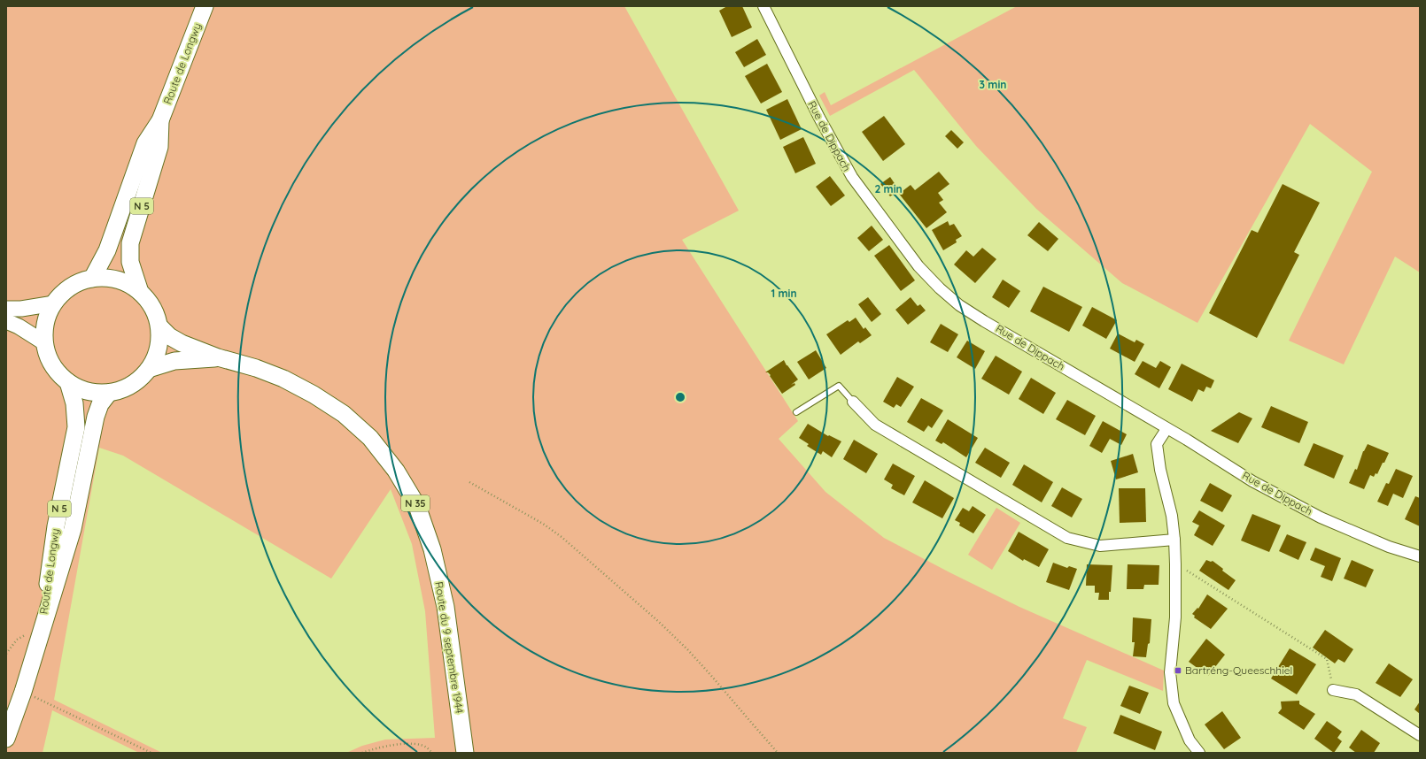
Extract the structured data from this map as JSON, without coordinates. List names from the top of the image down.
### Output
{
  "streets": {
    "main road": [
      "Route de Longwy",
      "N 5",
      "N 35",
      "Route du 9 septembre 1944"
    ],
    "street": ["Rue de Dippach"]
  },
  "crossings": [
    ["Route de Longwy", "N 5"],
    ["Route de Longwy", "N 35"],
    ["N 5", "N 35"],
    ["N 35", "Route du 9 septembre 1944"]
  ],
  "places": {
    "transit": ["Bartréng-Queeschhiel"]
  },
  "rings": ["3 min", "2 min", "1 min"]
}
